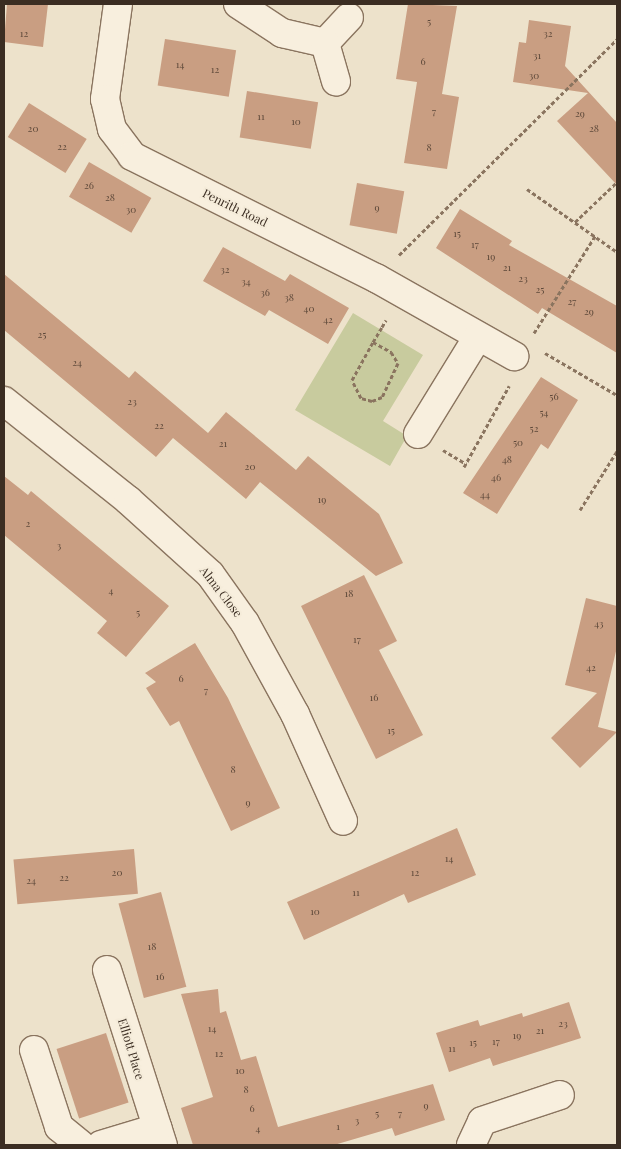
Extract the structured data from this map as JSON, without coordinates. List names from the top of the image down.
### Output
{
  "streets": {
    "street": ["Penrith Road", "Alma Close", "Elliott Place"]
  },
  "house_numbers": [
    "5",
    "12",
    "32",
    "31",
    "6",
    "14",
    "12",
    "30",
    "7",
    "29",
    "11",
    "10",
    "20",
    "28",
    "22",
    "8",
    "26",
    "28",
    "9",
    "30",
    "15",
    "17",
    "19",
    "21",
    "32",
    "23",
    "34",
    "25",
    "36",
    "38",
    "27",
    "40",
    "29",
    "42",
    "25",
    "24",
    "56",
    "23",
    "54",
    "22",
    "52",
    "50",
    "21",
    "48",
    "20",
    "46",
    "44",
    "19",
    "2",
    "3",
    "4",
    "18",
    "5",
    "43",
    "17",
    "42",
    "6",
    "7",
    "16",
    "15",
    "8",
    "9",
    "14",
    "20",
    "12",
    "22",
    "24",
    "11",
    "10",
    "18",
    "16",
    "23",
    "14",
    "21",
    "19",
    "17",
    "15",
    "11",
    "12",
    "10",
    "8",
    "9",
    "6",
    "5",
    "7",
    "3",
    "1",
    "4"
  ]
}
